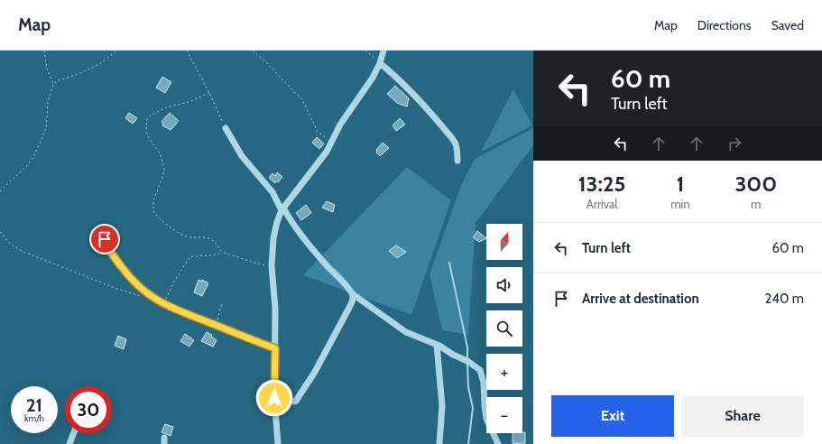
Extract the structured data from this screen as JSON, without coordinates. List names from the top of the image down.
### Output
{
  "north": "top",
  "page": {
    "header": "Map",
    "nav": ["Map", "Directions", "Saved"],
    "turn": ["60 m", "Turn left"],
    "eta": [
      "13:25",
      "Arrival",
      "1",
      "min",
      "300",
      "m"
    ],
    "list": [
      {
        "name": "Turn left",
        "value": "60 m"
      },
      {
        "name": "Arrive at destination",
        "value": "240 m"
      }
    ],
    "map_buttons": ["+", "−"],
    "speed": "21 km/h",
    "limit": "30",
    "buttons": ["Exit", "Share"]
  }
}
